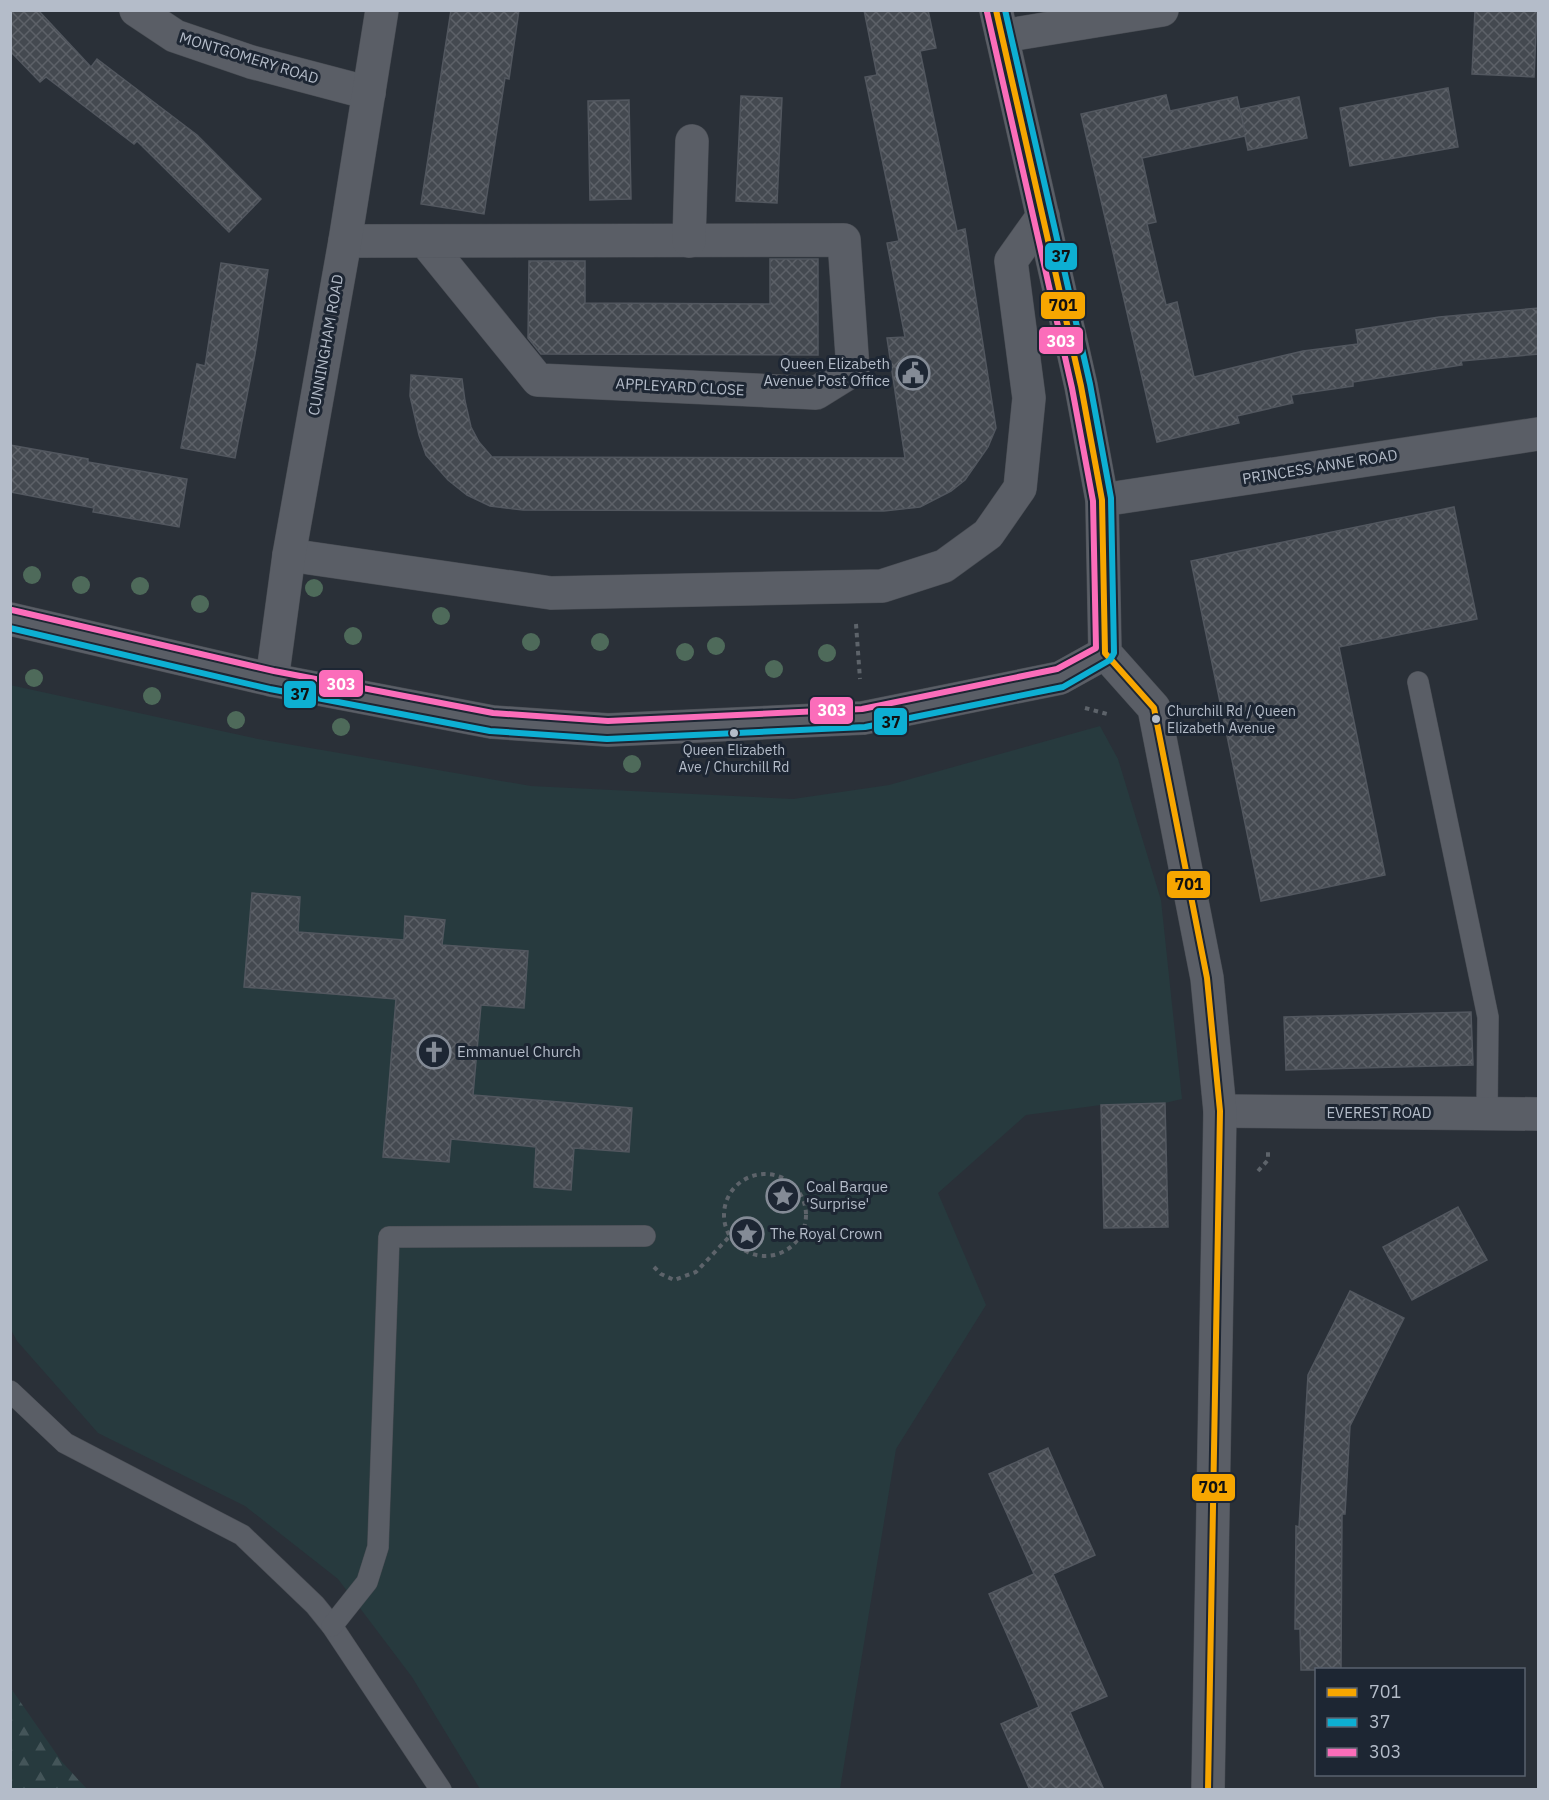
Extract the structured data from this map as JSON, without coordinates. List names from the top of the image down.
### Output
{
  "streets": {
    "street": [
      "MONTGOMERY ROAD",
      "CUNNINGHAM ROAD",
      "APPLEYARD CLOSE",
      "PRINCESS ANNE ROAD",
      "EVEREST ROAD"
    ]
  },
  "crossings": [
    ["MONTGOMERY ROAD", "CUNNINGHAM ROAD"],
    ["CUNNINGHAM ROAD", "APPLEYARD CLOSE"]
  ],
  "places": {
    "public building": ["Queen Elizabeth Avenue Post Office"],
    "other": ["Churchill Rd / Queen Elizabeth Avenue", "Queen Elizabeth Ave / Churchill Rd"],
    "church": ["Emmanuel Church"],
    "place": ["Coal Barque 'Surprise'", "The Royal Crown"]
  },
  "lines": ["transit line 701", "transit line 37", "transit line 303"],
  "legend": ["701", "37", "303"]
}
